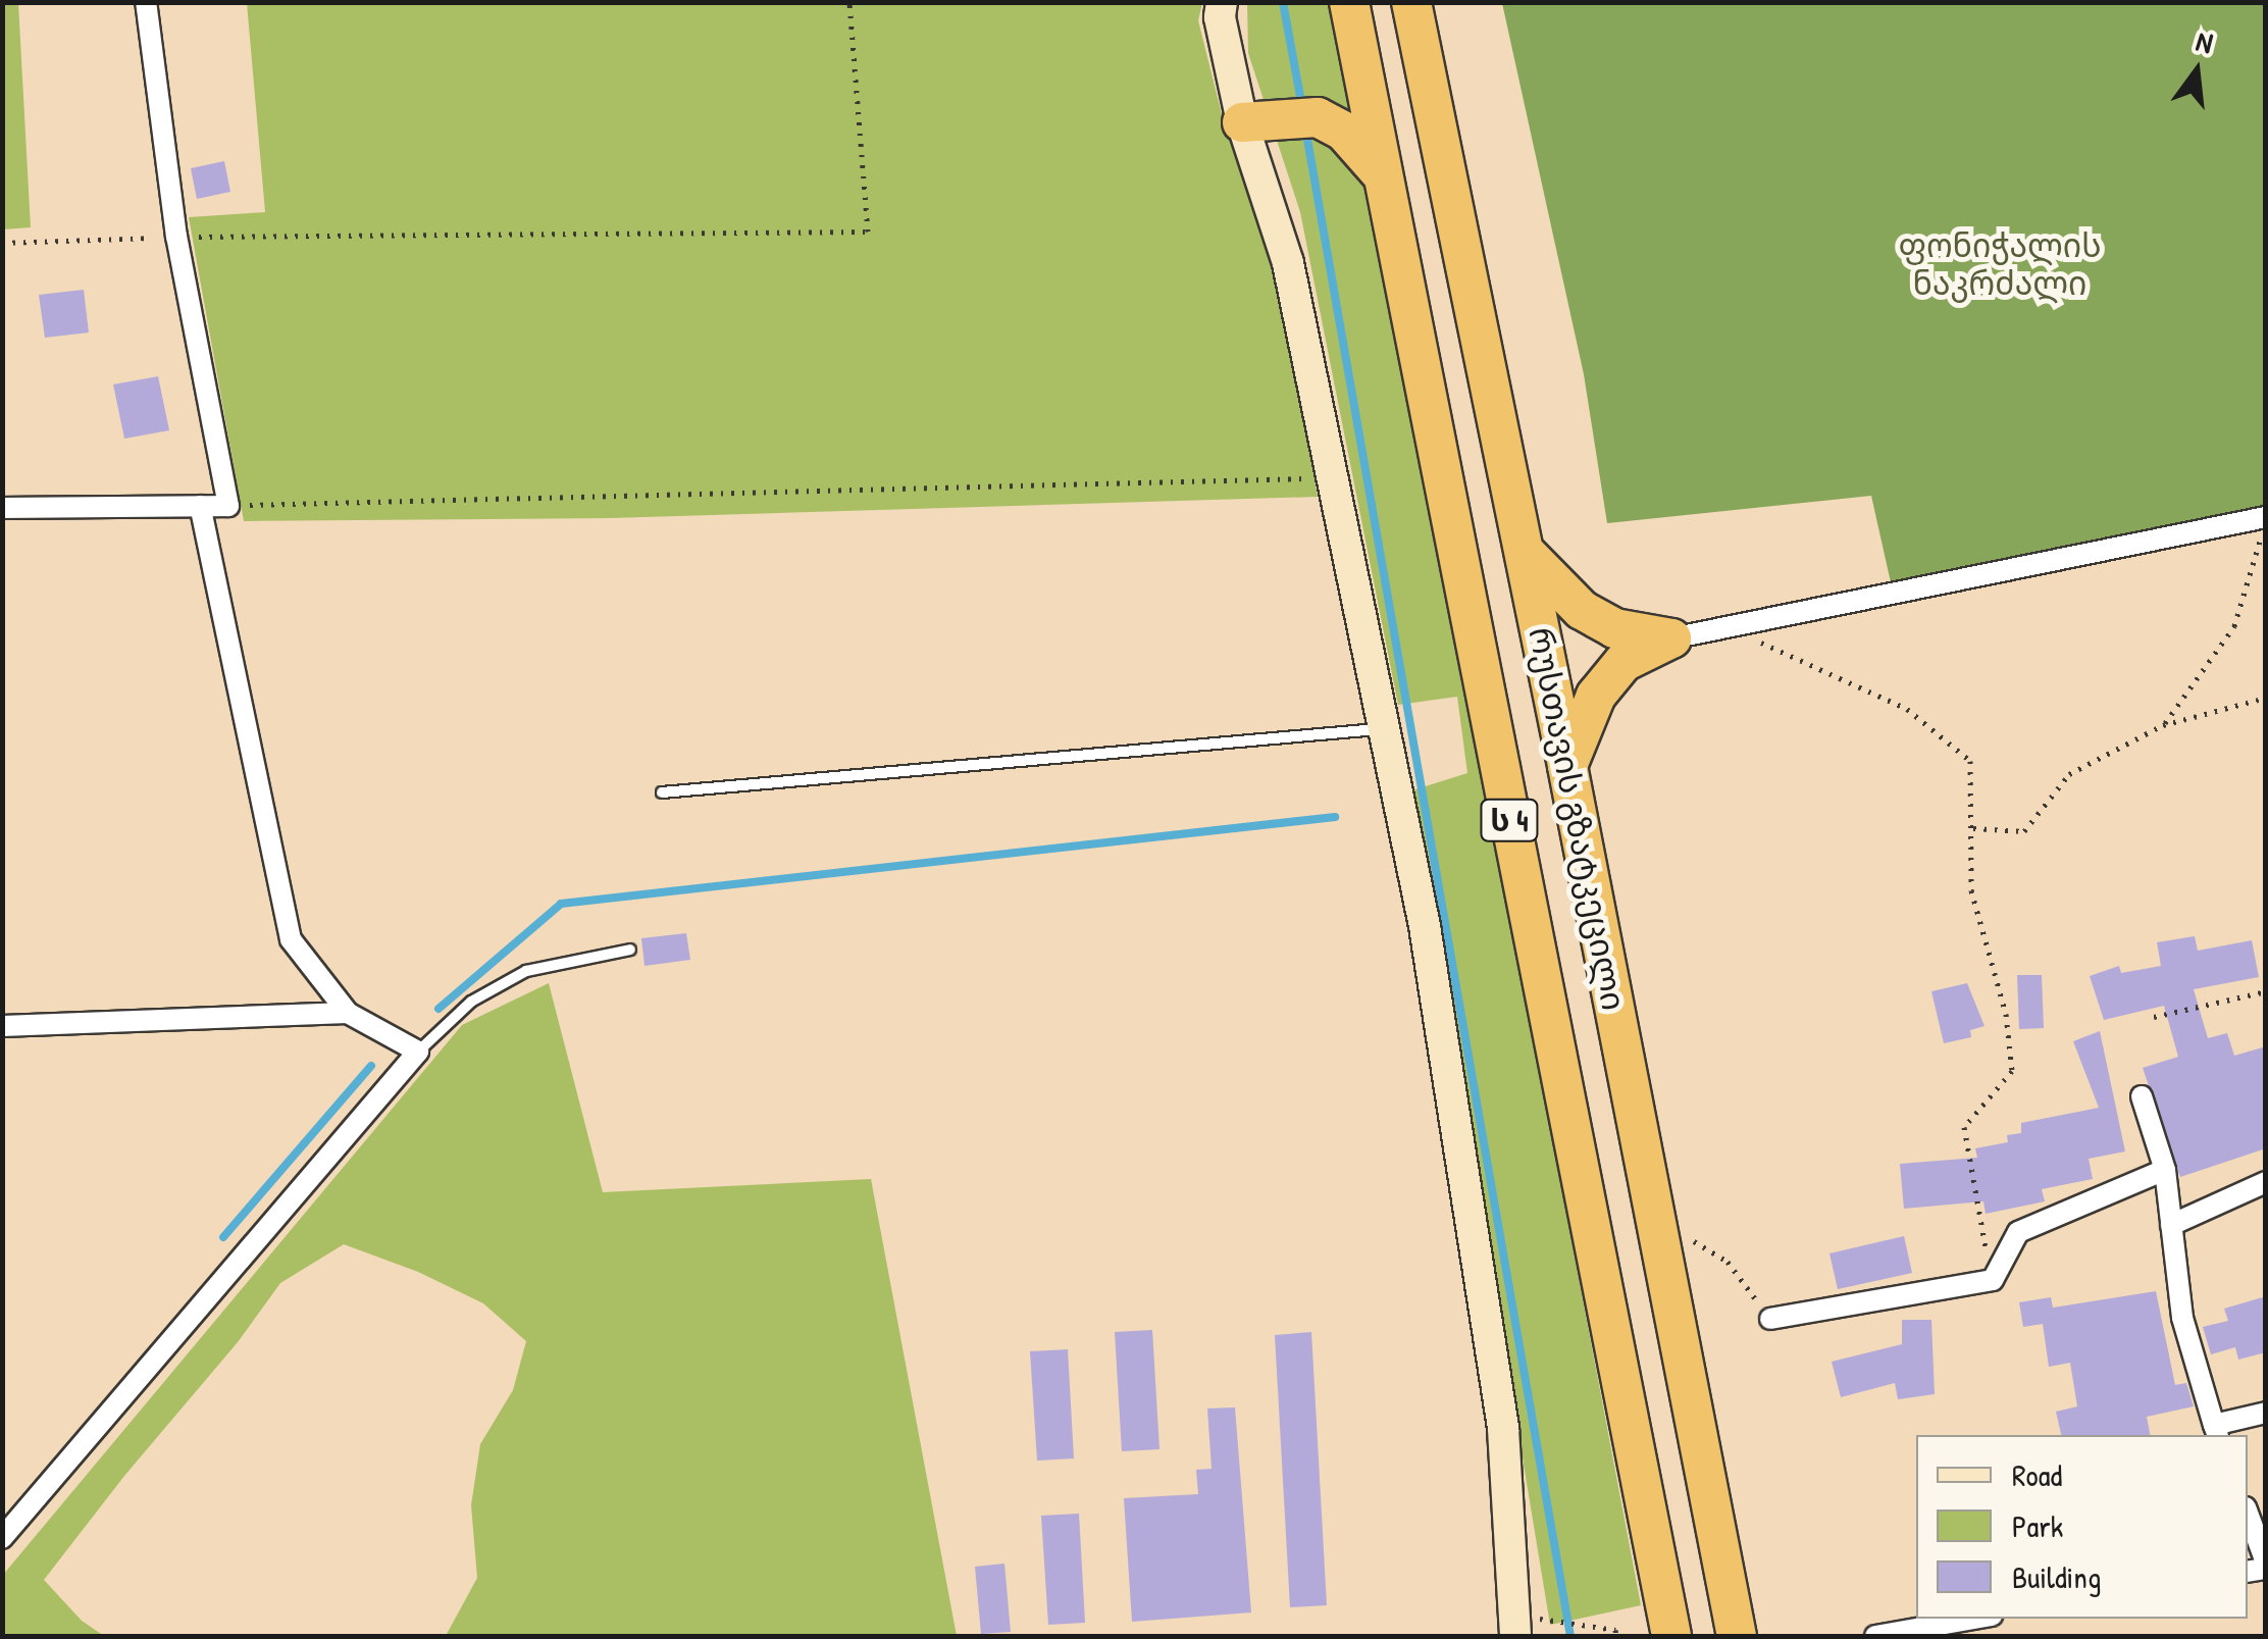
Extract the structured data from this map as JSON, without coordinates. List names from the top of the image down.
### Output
{
  "streets": {
    "highway": ["რუსთავის გზატკეცილი", "ს 4"]
  },
  "parks": ["ფონიჭალის ნაკრძალი"],
  "legend": ["Road", "Park", "Building"],
  "north": "top"
}
